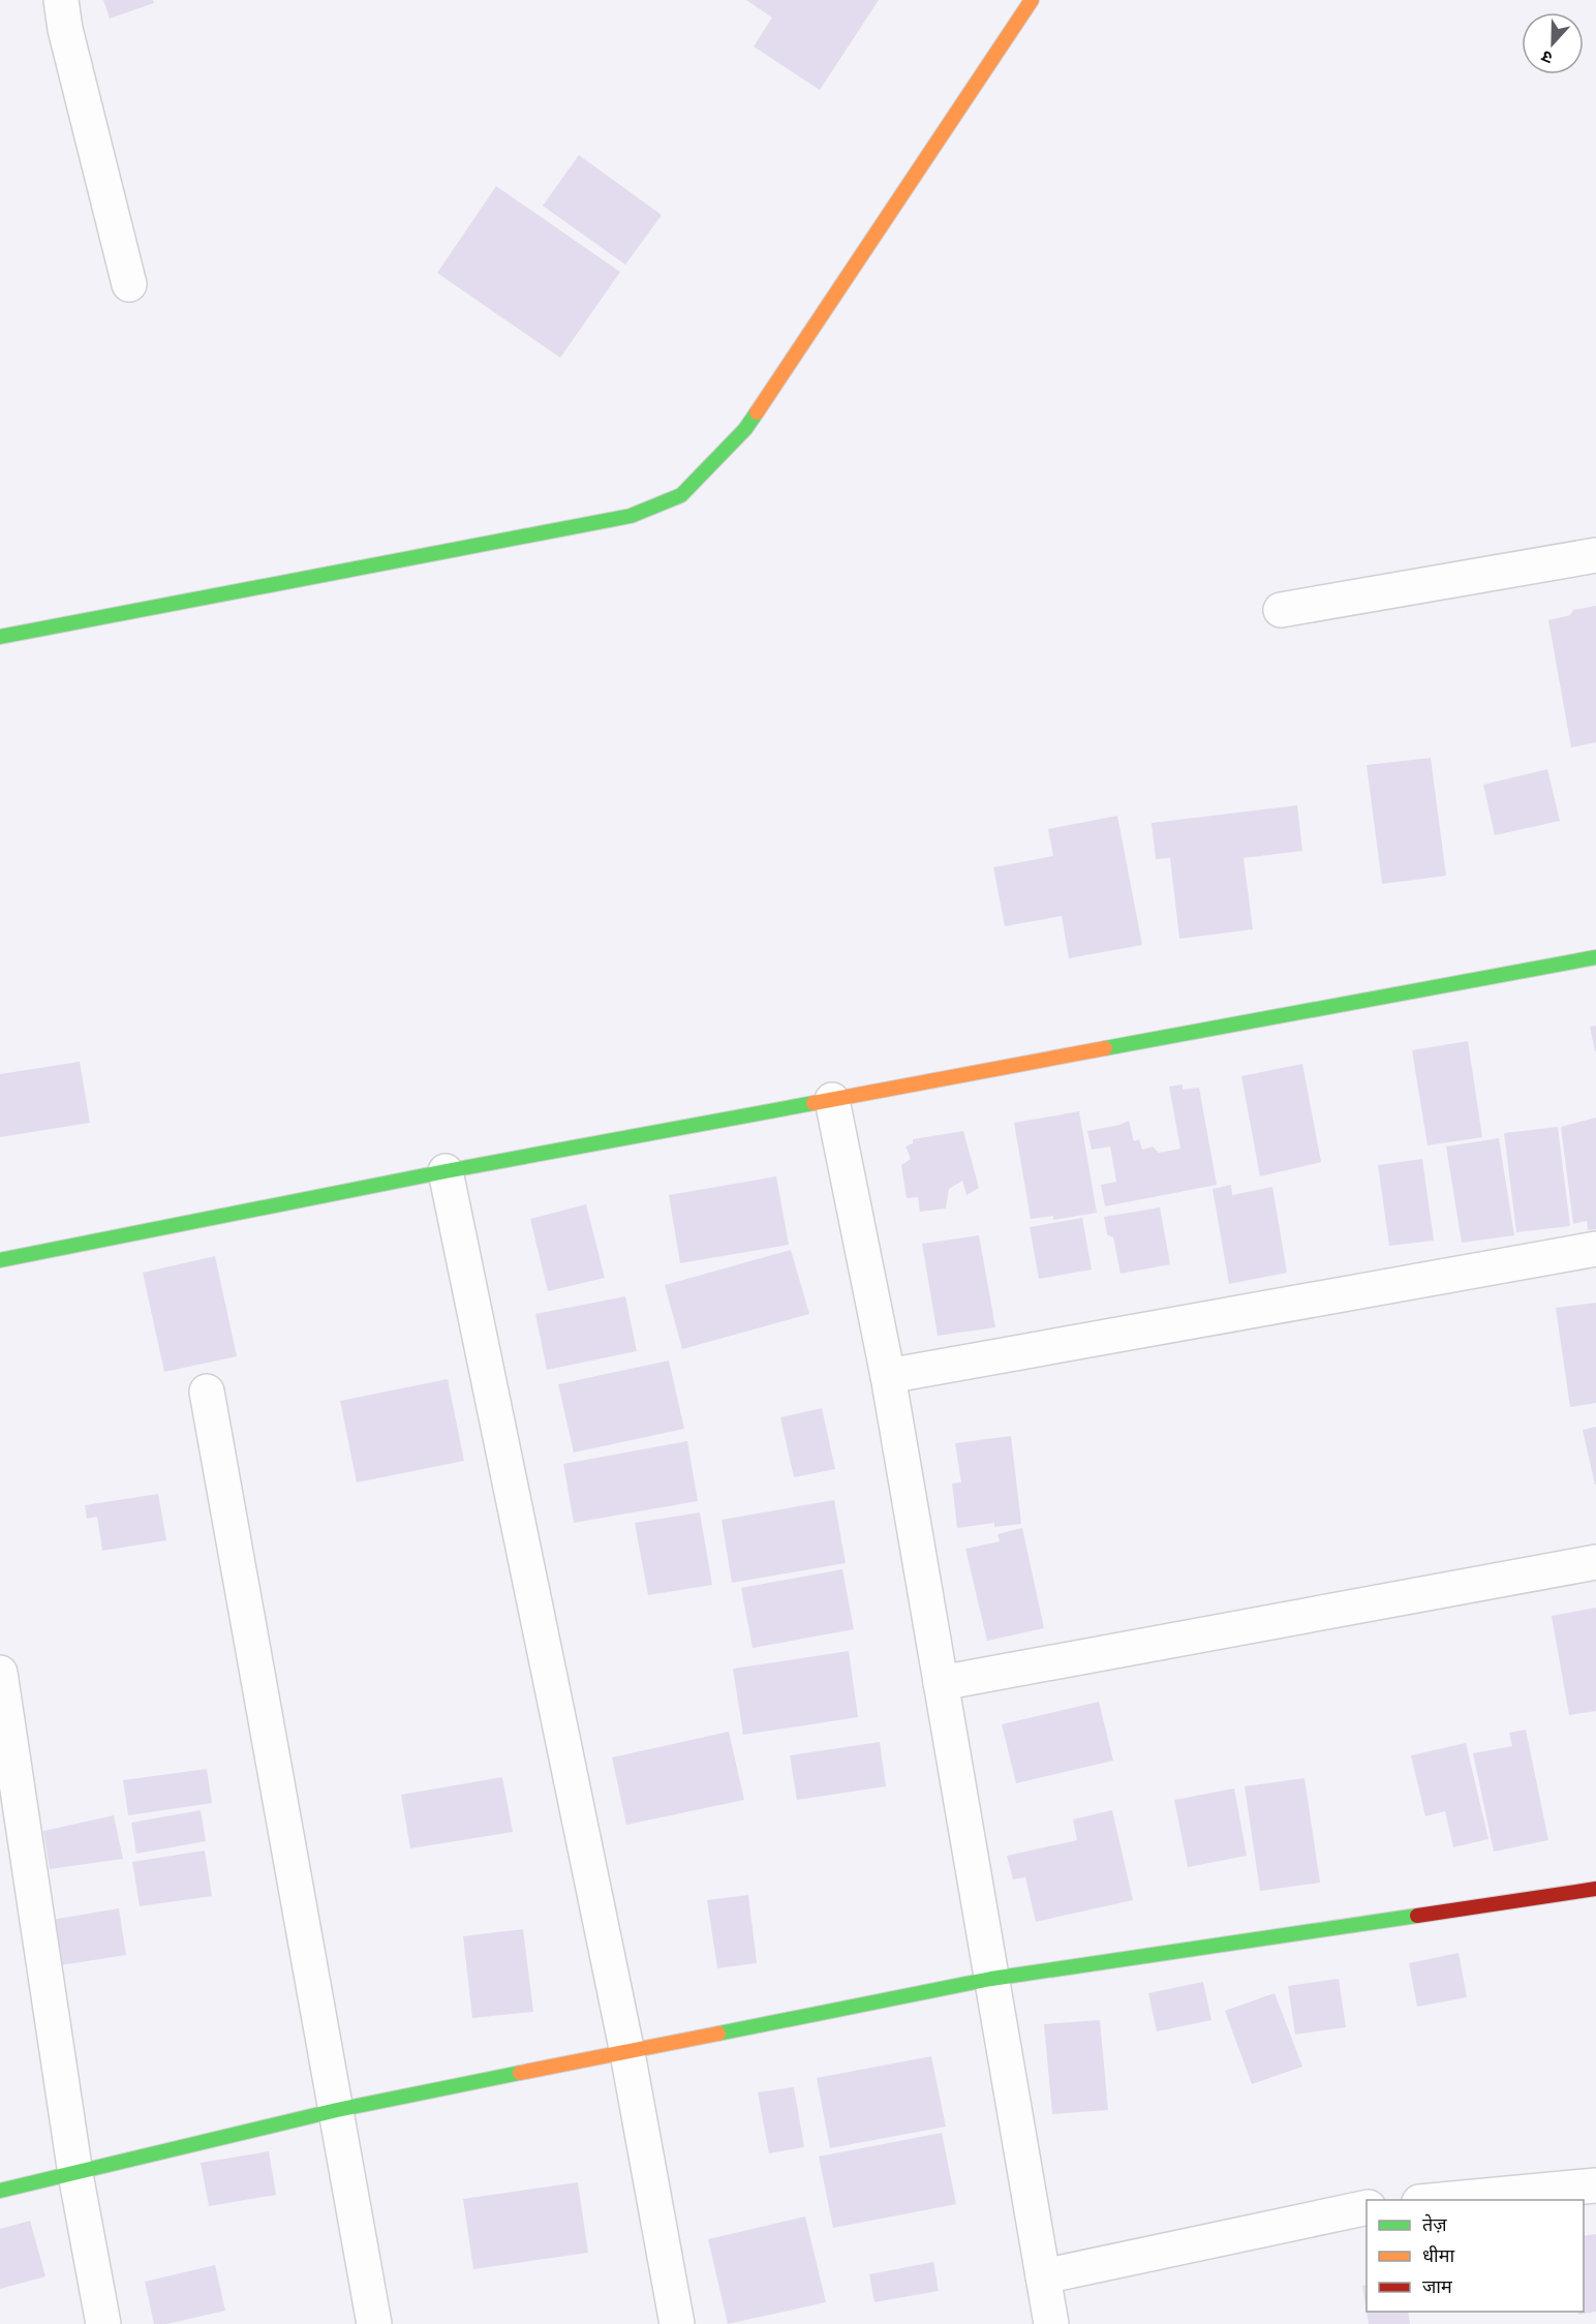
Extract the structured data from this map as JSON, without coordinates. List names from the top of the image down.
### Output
{
  "legend": ["तेज़", "धीमा", "जाम"],
  "north": "bottom"
}
